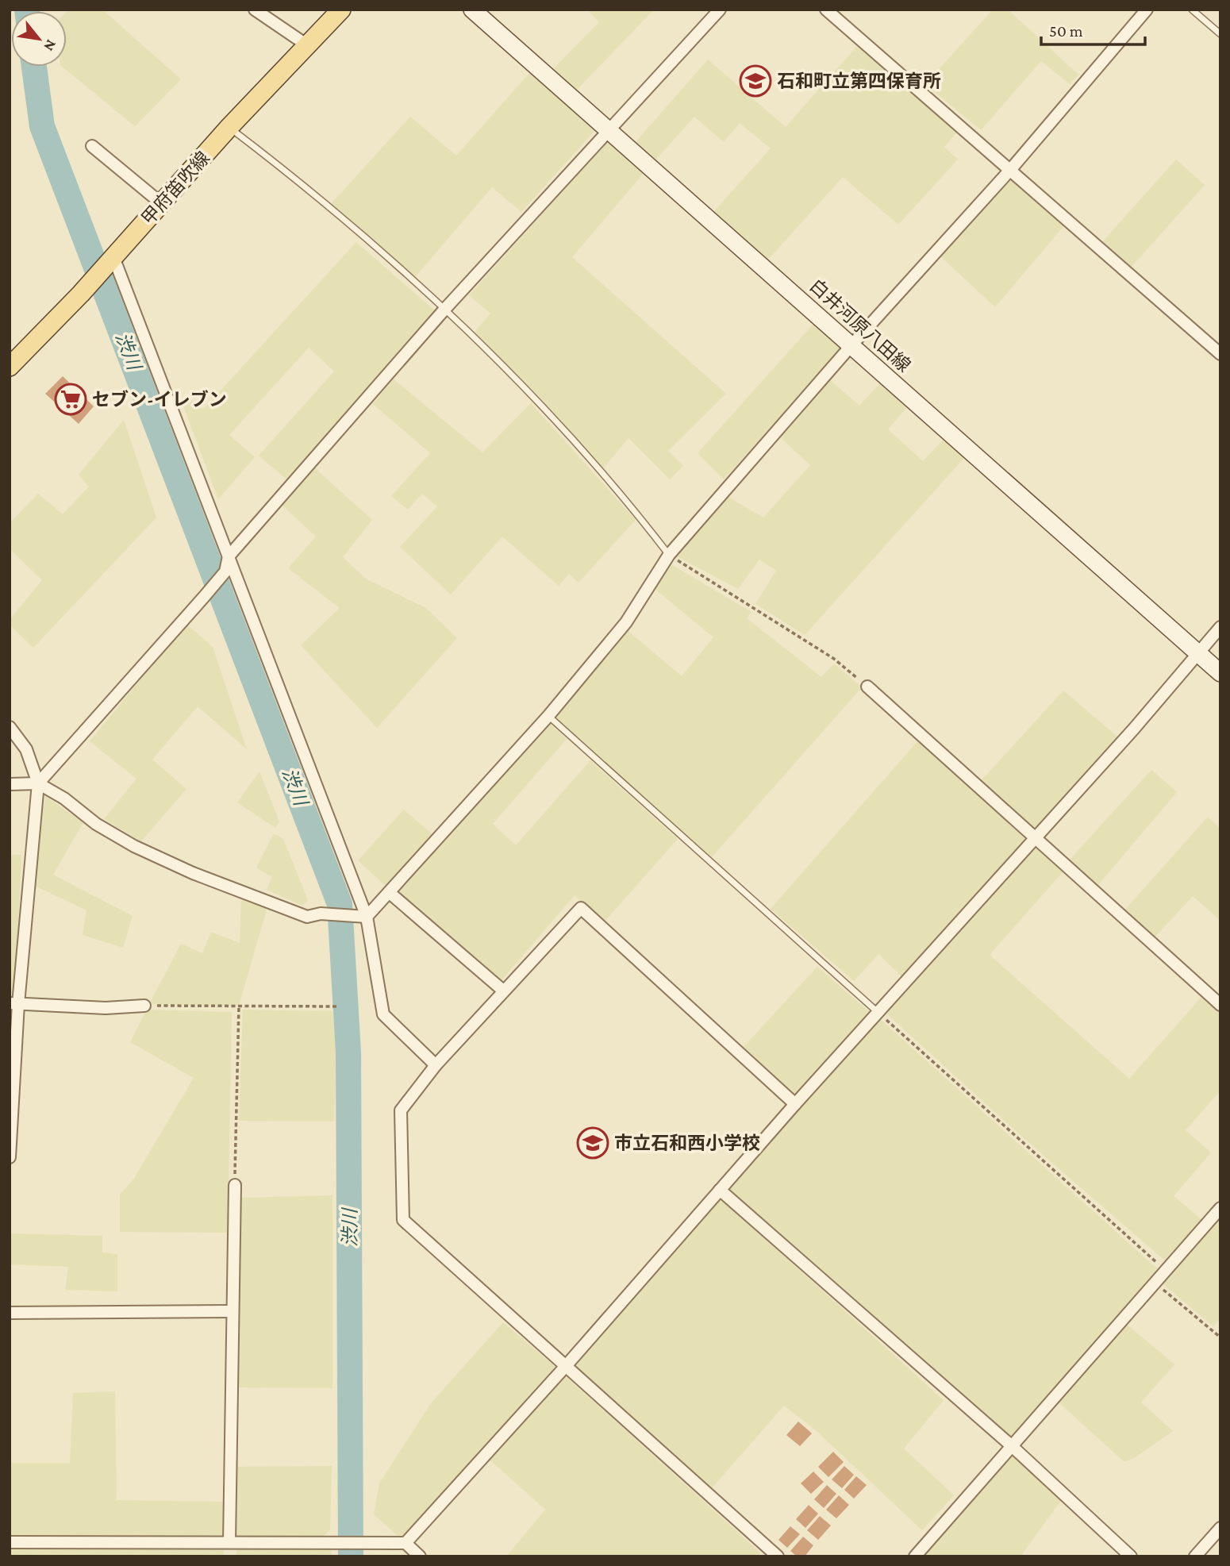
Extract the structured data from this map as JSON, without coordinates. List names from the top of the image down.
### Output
{
  "streets": {
    "main road": ["甲府笛吹線", "白井河原八田線"]
  },
  "water": ["渋川"],
  "places": {
    "school or university": ["石和町立第四保育所", "市立石和西小学校"],
    "supermarket": ["セブン-イレブン"]
  },
  "scale_bar": "50 m",
  "north": "bottom right"
}
